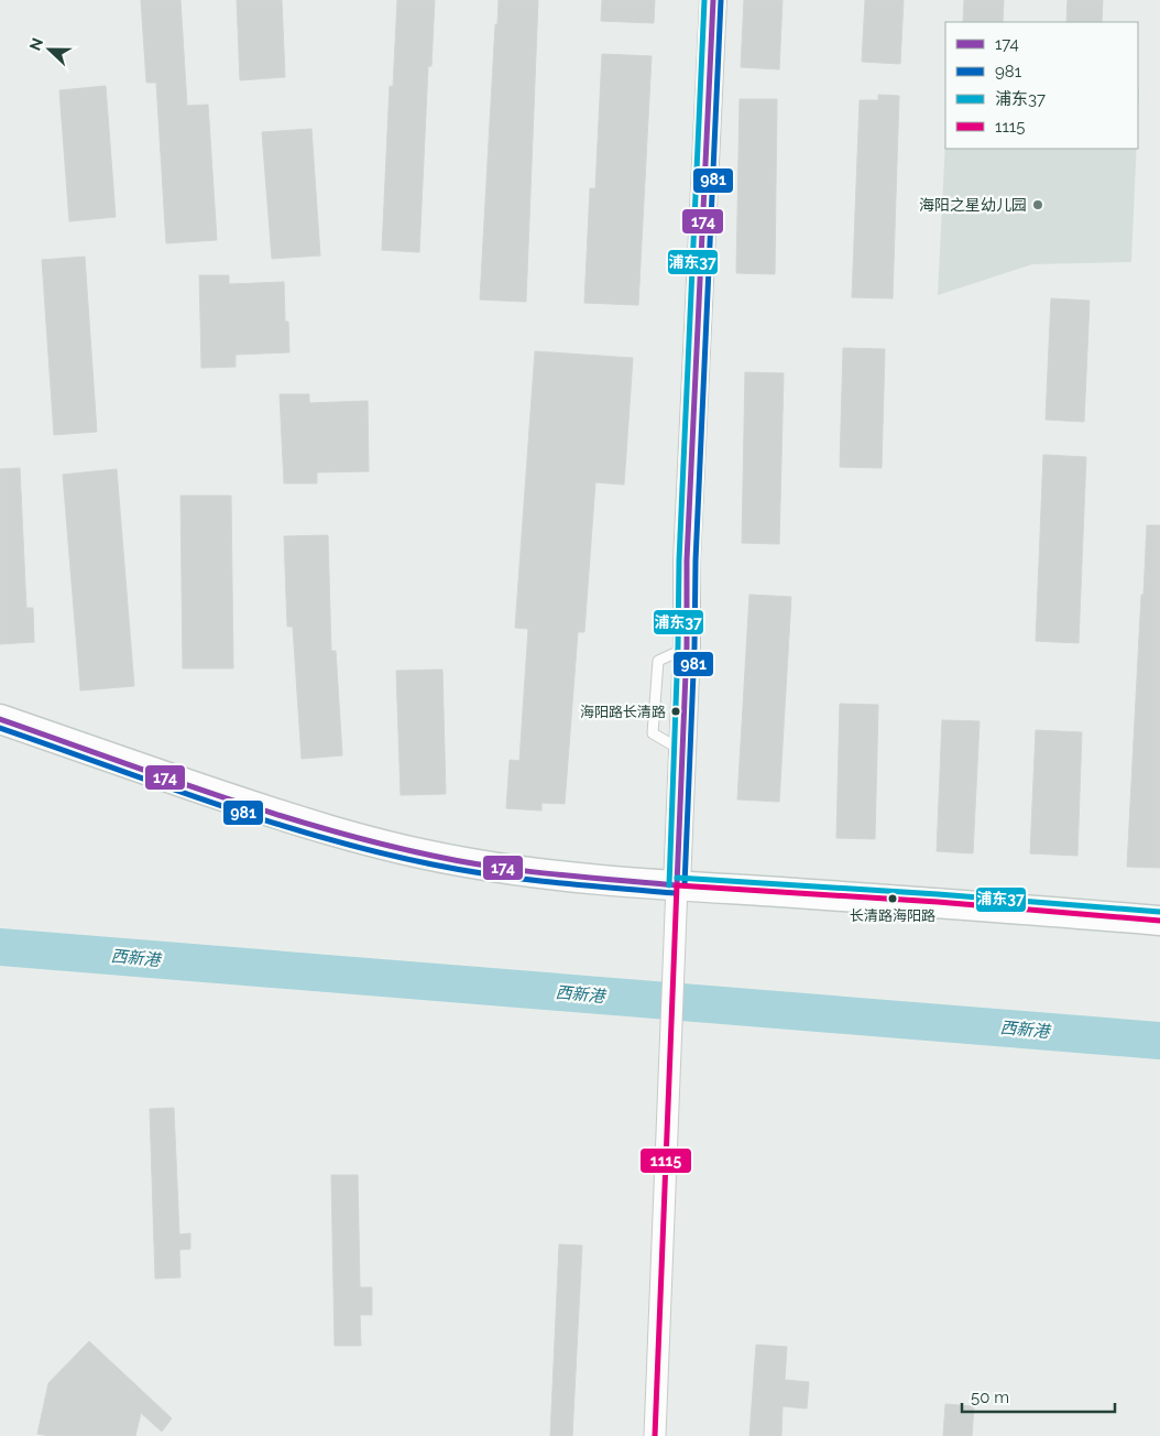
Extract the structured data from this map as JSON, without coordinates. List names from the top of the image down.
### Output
{
  "water": ["西新港"],
  "places": ["海阳之星幼儿园", "海阳路长清路", "长清路海阳路"],
  "lines": [
    "transit line 174",
    "transit line 981",
    "transit line 浦东37",
    "transit line 1115"
  ],
  "legend": [
    "174",
    "981",
    "浦东37",
    "1115"
  ],
  "scale_bar": "50 m",
  "north": "left"
}
